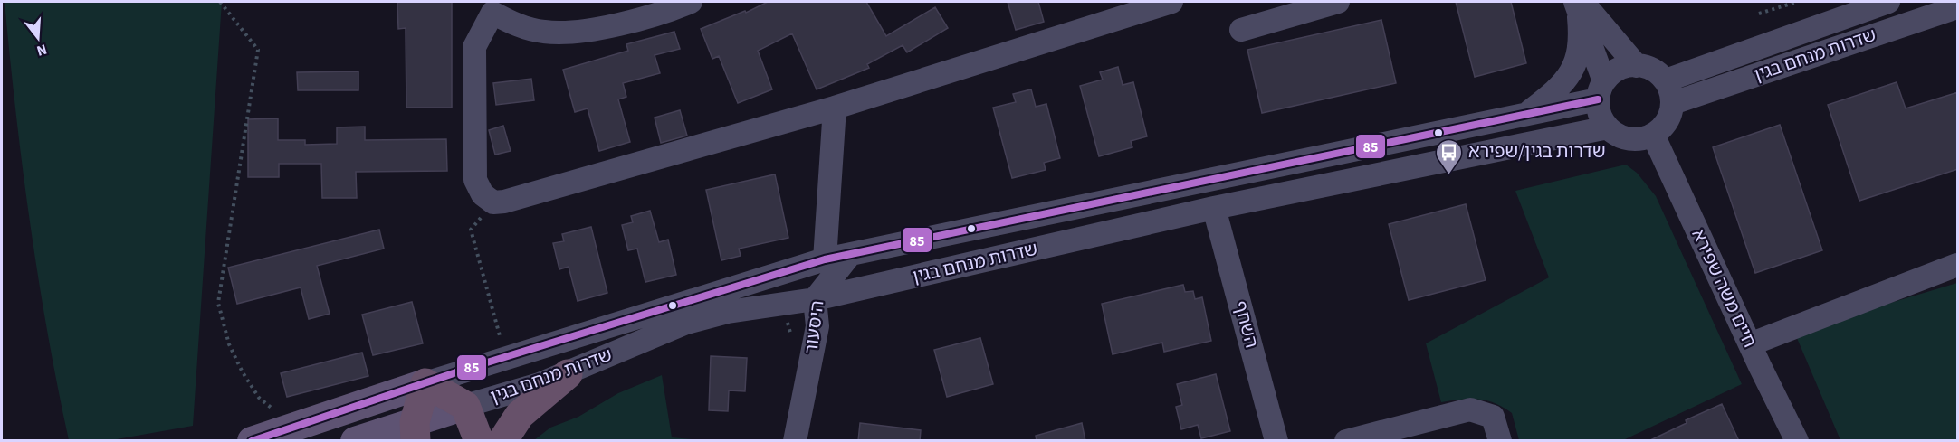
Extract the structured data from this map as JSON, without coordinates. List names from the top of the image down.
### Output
{
  "streets": {
    "main road": ["שדרות מנחם בגין"],
    "street": ["חיים משה שפירא", "השחף", "היסעור"]
  },
  "crossings": [
    ["שדרות מנחם בגין", "חיים משה שפירא"],
    ["שדרות מנחם בגין", "השחף"],
    ["שדרות מנחם בגין", "היסעור"]
  ],
  "places": {
    "bus stop": ["שדרות בגין/שפירא"]
  },
  "lines": ["transit line 85"],
  "north": "bottom"
}
